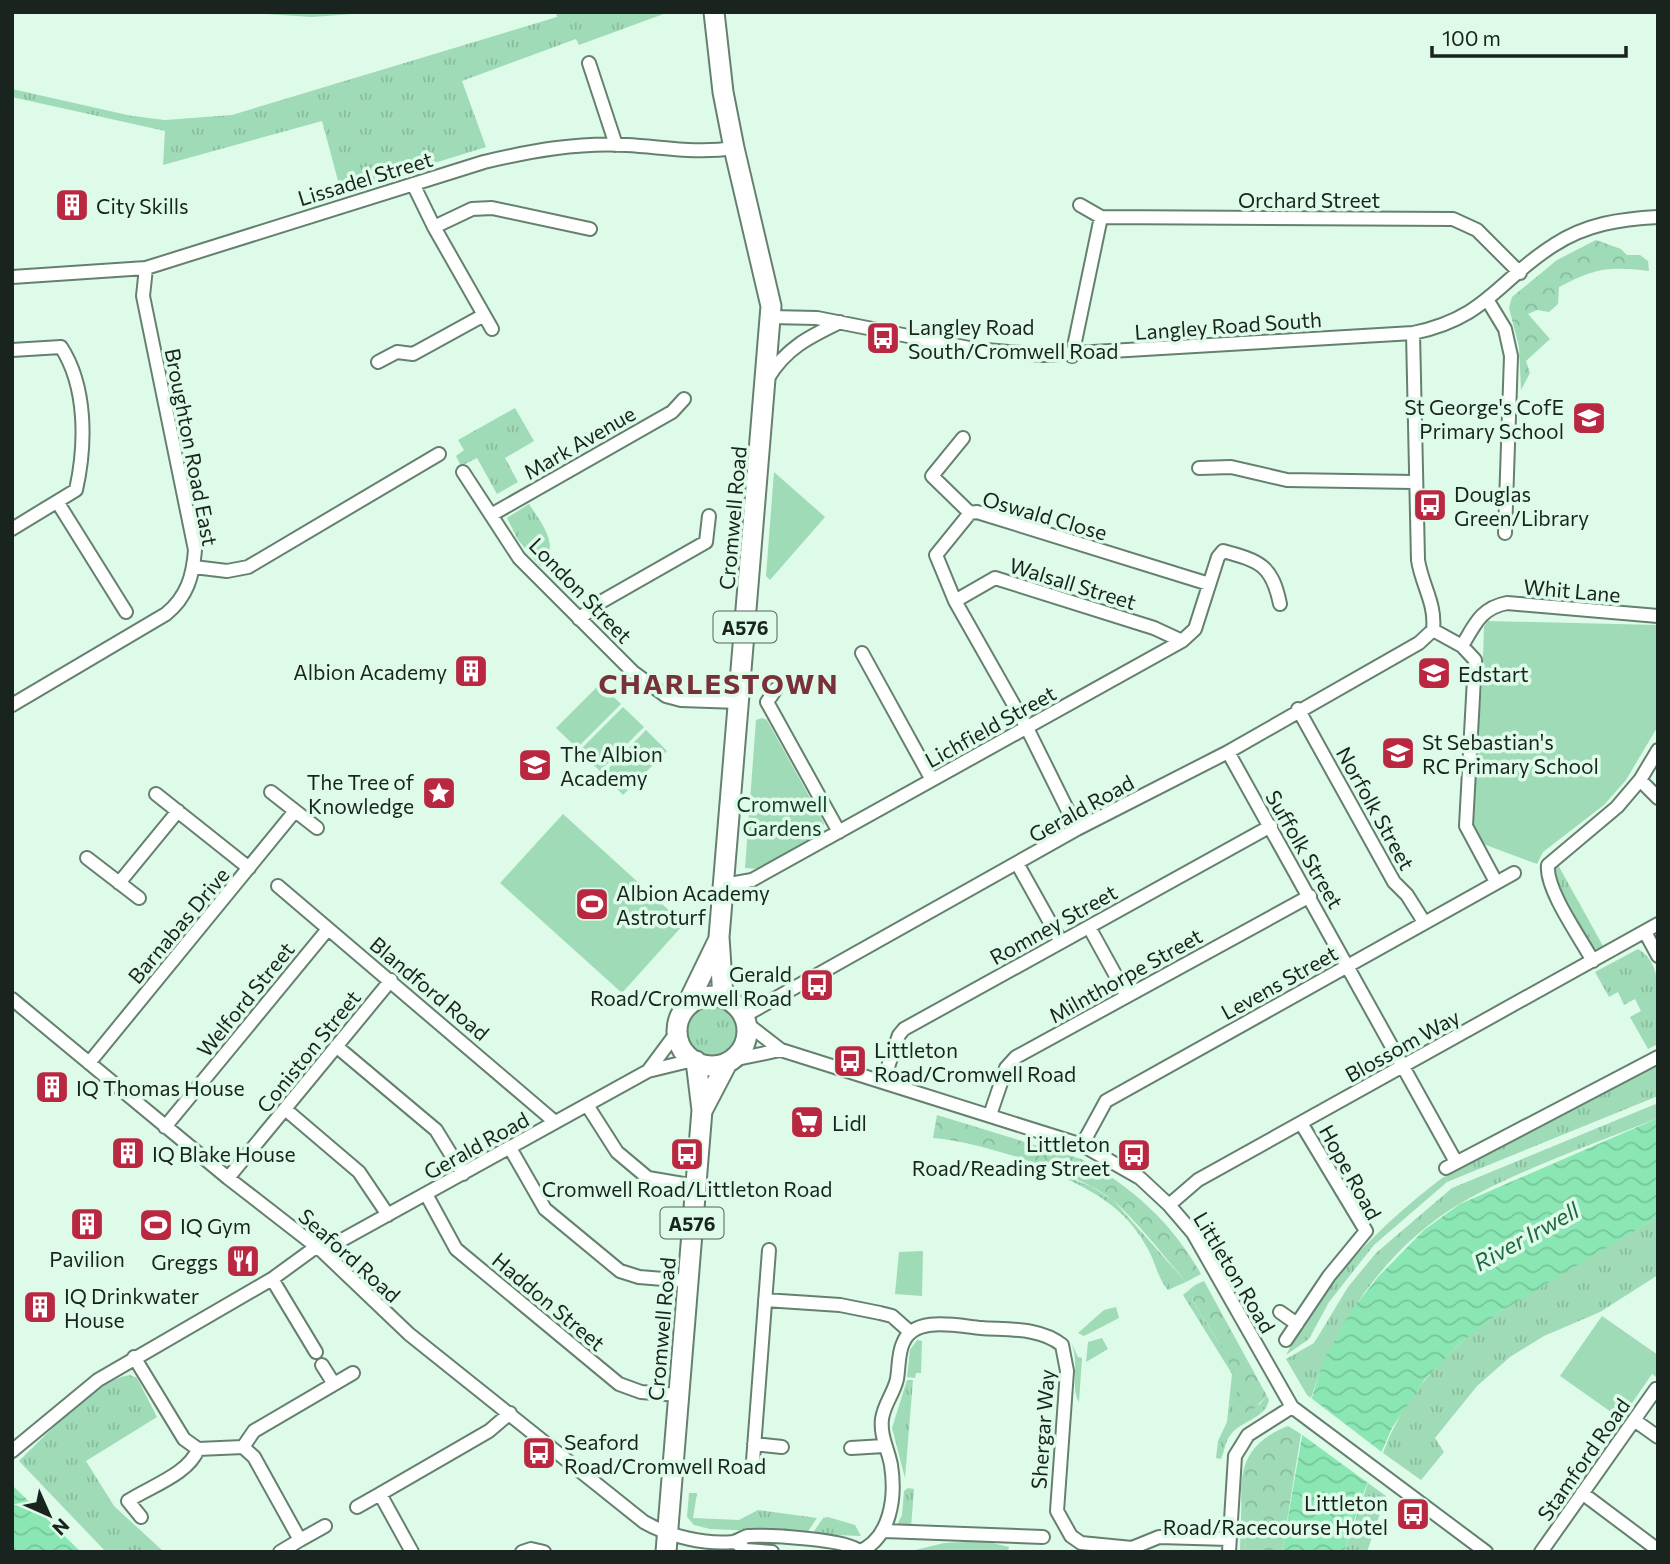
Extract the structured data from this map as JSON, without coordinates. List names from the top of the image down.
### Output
{
  "streets": {
    "highway": ["Cromwell Road", "A576"],
    "street": [
      "Lissadel Street",
      "Orchard Street",
      "Langley Road South",
      "Mark Avenue",
      "Broughton Road East",
      "Oswald Close",
      "Walsall Street",
      "London Street",
      "Whit Lane",
      "Lichfield Street",
      "Gerald Road",
      "Norfolk Street",
      "Suffolk Street",
      "Romney Street",
      "Barnabas Drive",
      "Milnthorpe Street",
      "Levens Street",
      "Blandford Road",
      "Welford Street",
      "Blossom Way",
      "Coniston Street",
      "Hope Road",
      "Seaford Road",
      "Littleton Road",
      "Haddon Street",
      "Shergar Way",
      "Stamford Road"
    ]
  },
  "crossings": [
    ["Lissadel Street", "Broughton Road East"],
    ["Lissadel Street", "Cromwell Road"],
    ["Lissadel Street", "A576"],
    ["Orchard Street", "Langley Road South"],
    ["Langley Road South", "Cromwell Road"],
    ["Mark Avenue", "London Street"],
    ["Oswald Close", "Walsall Street"],
    ["Oswald Close", "Lichfield Street"],
    ["Cromwell Road", "London Street"],
    ["Cromwell Road", "A576"],
    ["Cromwell Road", "Lichfield Street"],
    ["Cromwell Road", "Gerald Road"],
    ["Cromwell Road", "Seaford Road"],
    ["Cromwell Road", "Littleton Road"],
    ["Cromwell Road", "Haddon Street"],
    ["Walsall Street", "Lichfield Street"],
    ["A576", "Gerald Road"],
    ["A576", "Littleton Road"],
    ["Gerald Road", "Norfolk Street"],
    ["Gerald Road", "Suffolk Street"],
    ["Gerald Road", "Blandford Road"],
    ["Gerald Road", "Seaford Road"],
    ["Gerald Road", "Littleton Road"],
    ["Gerald Road", "Haddon Street"],
    ["Norfolk Street", "Levens Street"],
    ["Suffolk Street", "Romney Street"],
    ["Suffolk Street", "Milnthorpe Street"],
    ["Suffolk Street", "Levens Street"],
    ["Suffolk Street", "Blossom Way"],
    ["Romney Street", "Littleton Road"],
    ["Barnabas Drive", "Seaford Road"],
    ["Milnthorpe Street", "Littleton Road"],
    ["Levens Street", "Littleton Road"],
    ["Blandford Road", "Welford Street"],
    ["Blandford Road", "Coniston Street"],
    ["Welford Street", "Seaford Road"],
    ["Blossom Way", "Hope Road"],
    ["Blossom Way", "Littleton Road"],
    ["Coniston Street", "Seaford Road"]
  ],
  "districts": ["CHARLESTOWN"],
  "water": ["River Irwell"],
  "parks": ["Cromwell Gardens"],
  "places": {
    "building": [
      "City Skills",
      "Albion Academy",
      "IQ Thomas House",
      "IQ Blake House",
      "Pavilion",
      "IQ Drinkwater House"
    ],
    "bus stop": [
      "Langley Road South/Cromwell Road",
      "Douglas Green/Library",
      "Gerald Road/Cromwell Road",
      "Littleton Road/Cromwell Road",
      "Cromwell Road/Littleton Road",
      "Littleton Road/Reading Street",
      "Seaford Road/Cromwell Road",
      "Littleton Road/Racecourse Hotel"
    ],
    "school or university": [
      "St George's CofE Primary School",
      "Edstart",
      "St Sebastian's RC Primary School",
      "The Albion Academy"
    ],
    "place": ["The Tree of Knowledge"],
    "sports": ["Albion Academy Astroturf", "IQ Gym"],
    "supermarket": ["Lidl"],
    "restaurant": ["Greggs"]
  },
  "scale_bar": "100 m",
  "north": "bottom right"
}
